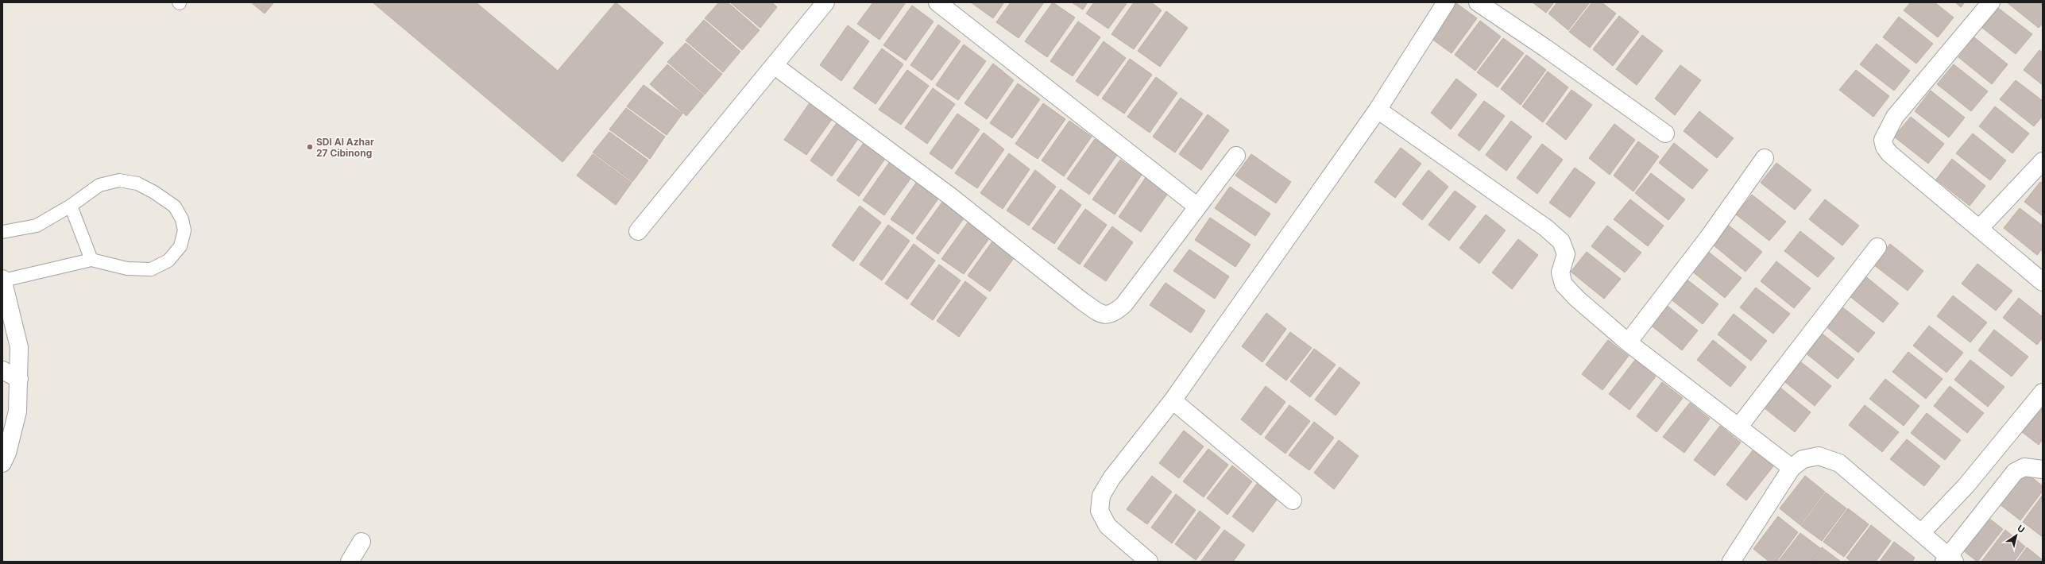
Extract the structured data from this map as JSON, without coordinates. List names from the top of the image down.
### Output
{
  "places": ["SDI Al Azhar 27 Cibinong"],
  "north": "top right"
}
